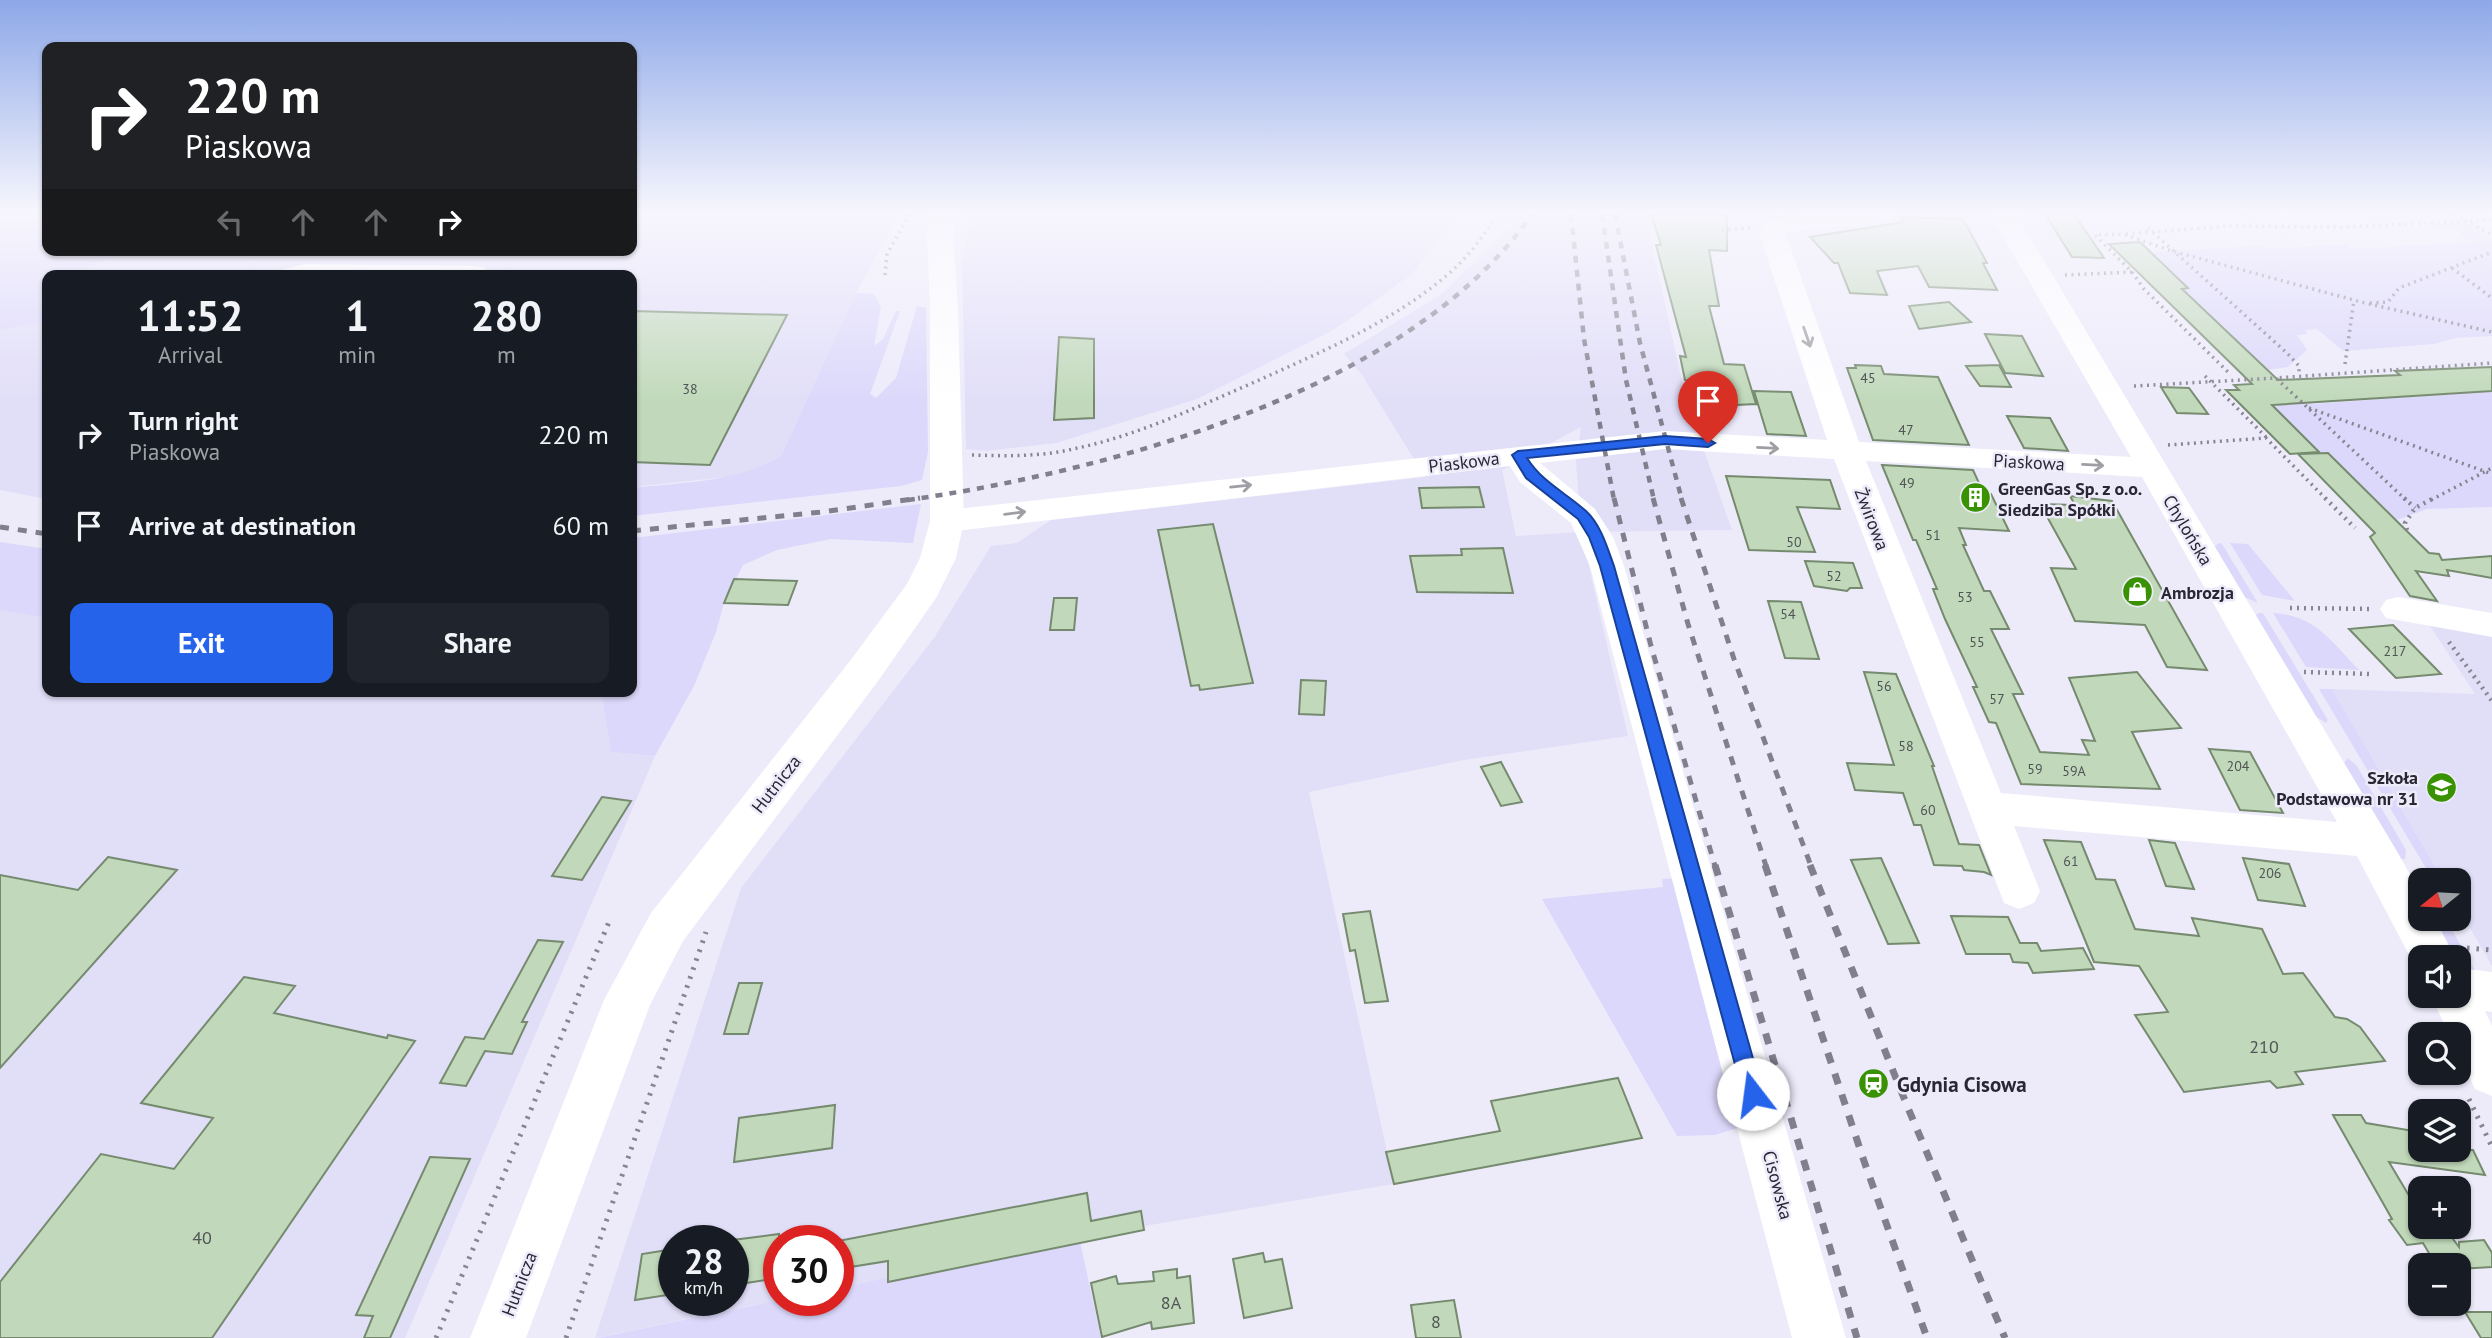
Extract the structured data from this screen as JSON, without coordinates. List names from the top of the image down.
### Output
{
  "streets": {
    "main road": ["Hutnicza"],
    "street": [
      "Piaskowa",
      "Żwirowa",
      "Chylońska",
      "Cisowska"
    ]
  },
  "crossings": [
    ["Piaskowa", "Żwirowa"],
    ["Piaskowa", "Chylońska"],
    ["Piaskowa", "Hutnicza"],
    ["Piaskowa", "Cisowska"]
  ],
  "one_way": ["Piaskowa"],
  "places": {
    "building": ["GreenGas Sp. z o.o. Siedziba Spółki"],
    "shop": ["Ambrozja"],
    "school or university": ["Szkoła Podstawowa nr 31"],
    "station": ["Gdynia Cisowa"]
  },
  "house_numbers": [
    "45",
    "38",
    "47",
    "49",
    "51",
    "50",
    "52",
    "53",
    "54",
    "55",
    "217",
    "56",
    "57",
    "58",
    "204",
    "59",
    "59A",
    "60",
    "61",
    "206",
    "210",
    "40",
    "8A",
    "8"
  ],
  "north": "left",
  "page": {
    "turn": ["220 m", "Piaskowa"],
    "eta": [
      "11:52",
      "Arrival",
      "1",
      "min",
      "280",
      "m"
    ],
    "list": [
      {
        "name": "Turn right",
        "note": "Piaskowa",
        "value": "220 m"
      },
      {
        "name": "Arrive at destination",
        "value": "60 m"
      }
    ],
    "buttons": ["Exit", "Share"],
    "map_buttons": ["+", "−"],
    "speed": "28 km/h",
    "limit": "30"
  }
}
